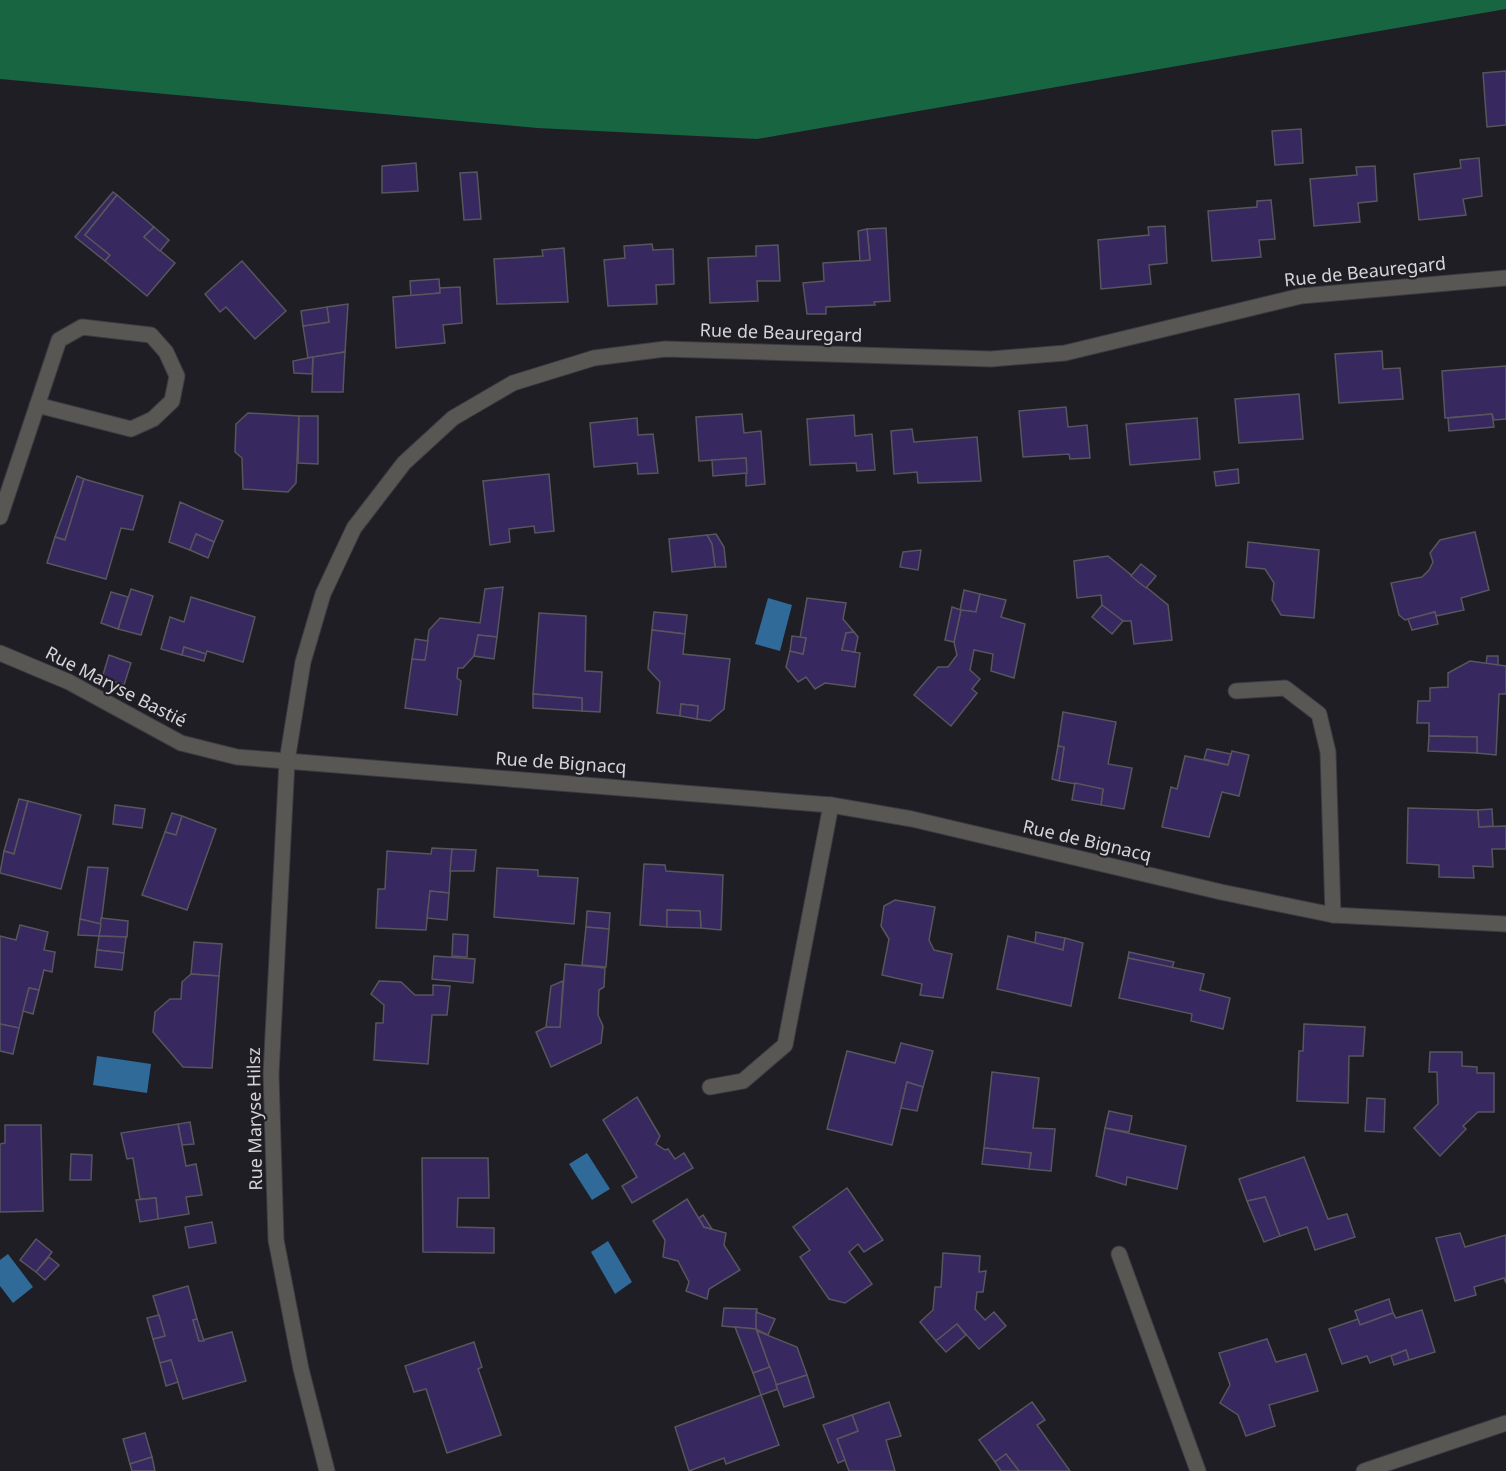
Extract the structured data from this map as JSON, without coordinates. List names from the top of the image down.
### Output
{
  "streets": {
    "street": [
      "Rue de Beauregard",
      "Rue Maryse Bastié",
      "Rue de Bignacq",
      "Rue Maryse Hilsz"
    ]
  },
  "crossings": [
    ["Rue de Beauregard", "Rue Maryse Bastié"],
    ["Rue de Beauregard", "Rue de Bignacq"],
    ["Rue de Beauregard", "Rue Maryse Hilsz"],
    ["Rue Maryse Bastié", "Rue de Bignacq"],
    ["Rue Maryse Bastié", "Rue Maryse Hilsz"],
    ["Rue de Bignacq", "Rue Maryse Hilsz"]
  ]
}
